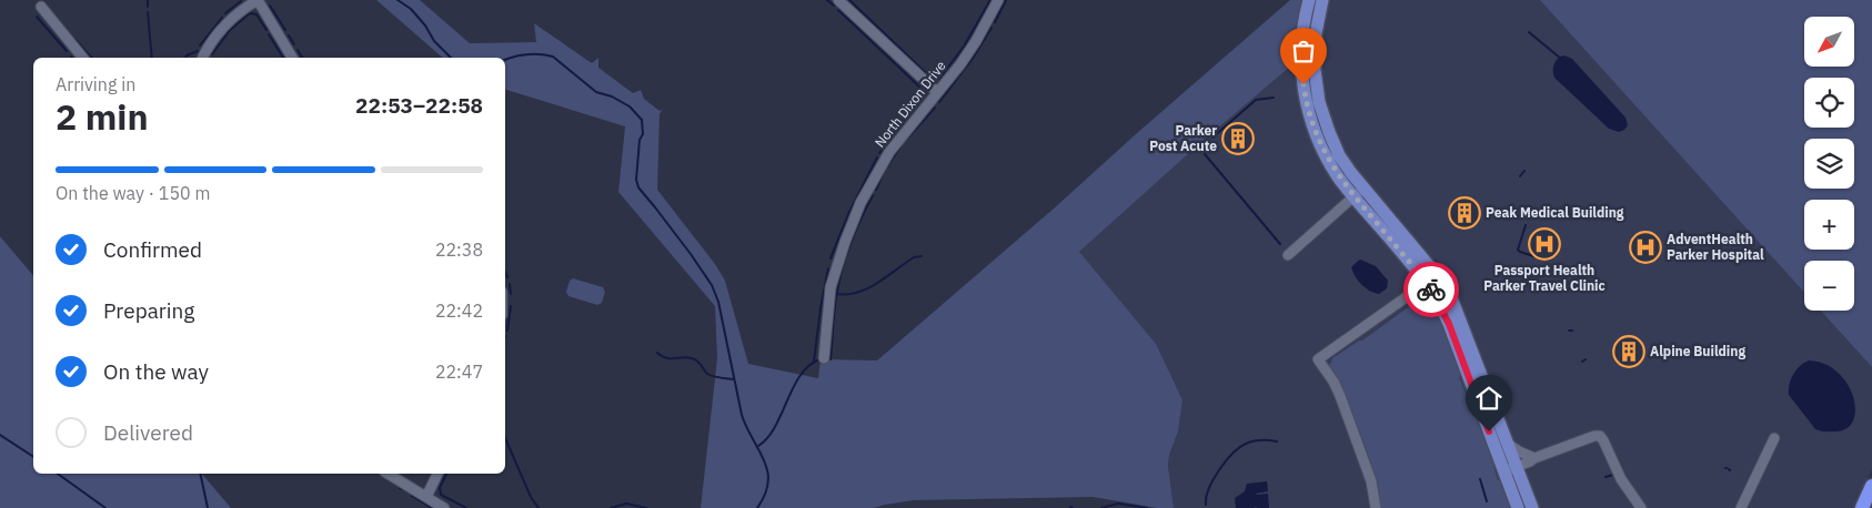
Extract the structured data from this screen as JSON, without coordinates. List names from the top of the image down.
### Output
{
  "streets": {
    "street": ["North Dixon Drive"]
  },
  "places": {
    "building": ["Parker Post Acute", "Peak Medical Building", "Alpine Building"],
    "hospital": ["Passport Health Parker Travel Clinic", "AdventHealth Parker Hospital"]
  },
  "north": "bottom left",
  "page": {
    "map_buttons": ["+", "−"],
    "heading": ["2 min", "Arriving in", "22:53–22:58"],
    "bar": "On the way · 150 m",
    "list": [
      ["Confirmed", "22:38"],
      ["Preparing", "22:42"],
      ["On the way", "22:47"],
      "Delivered"
    ]
  }
}
